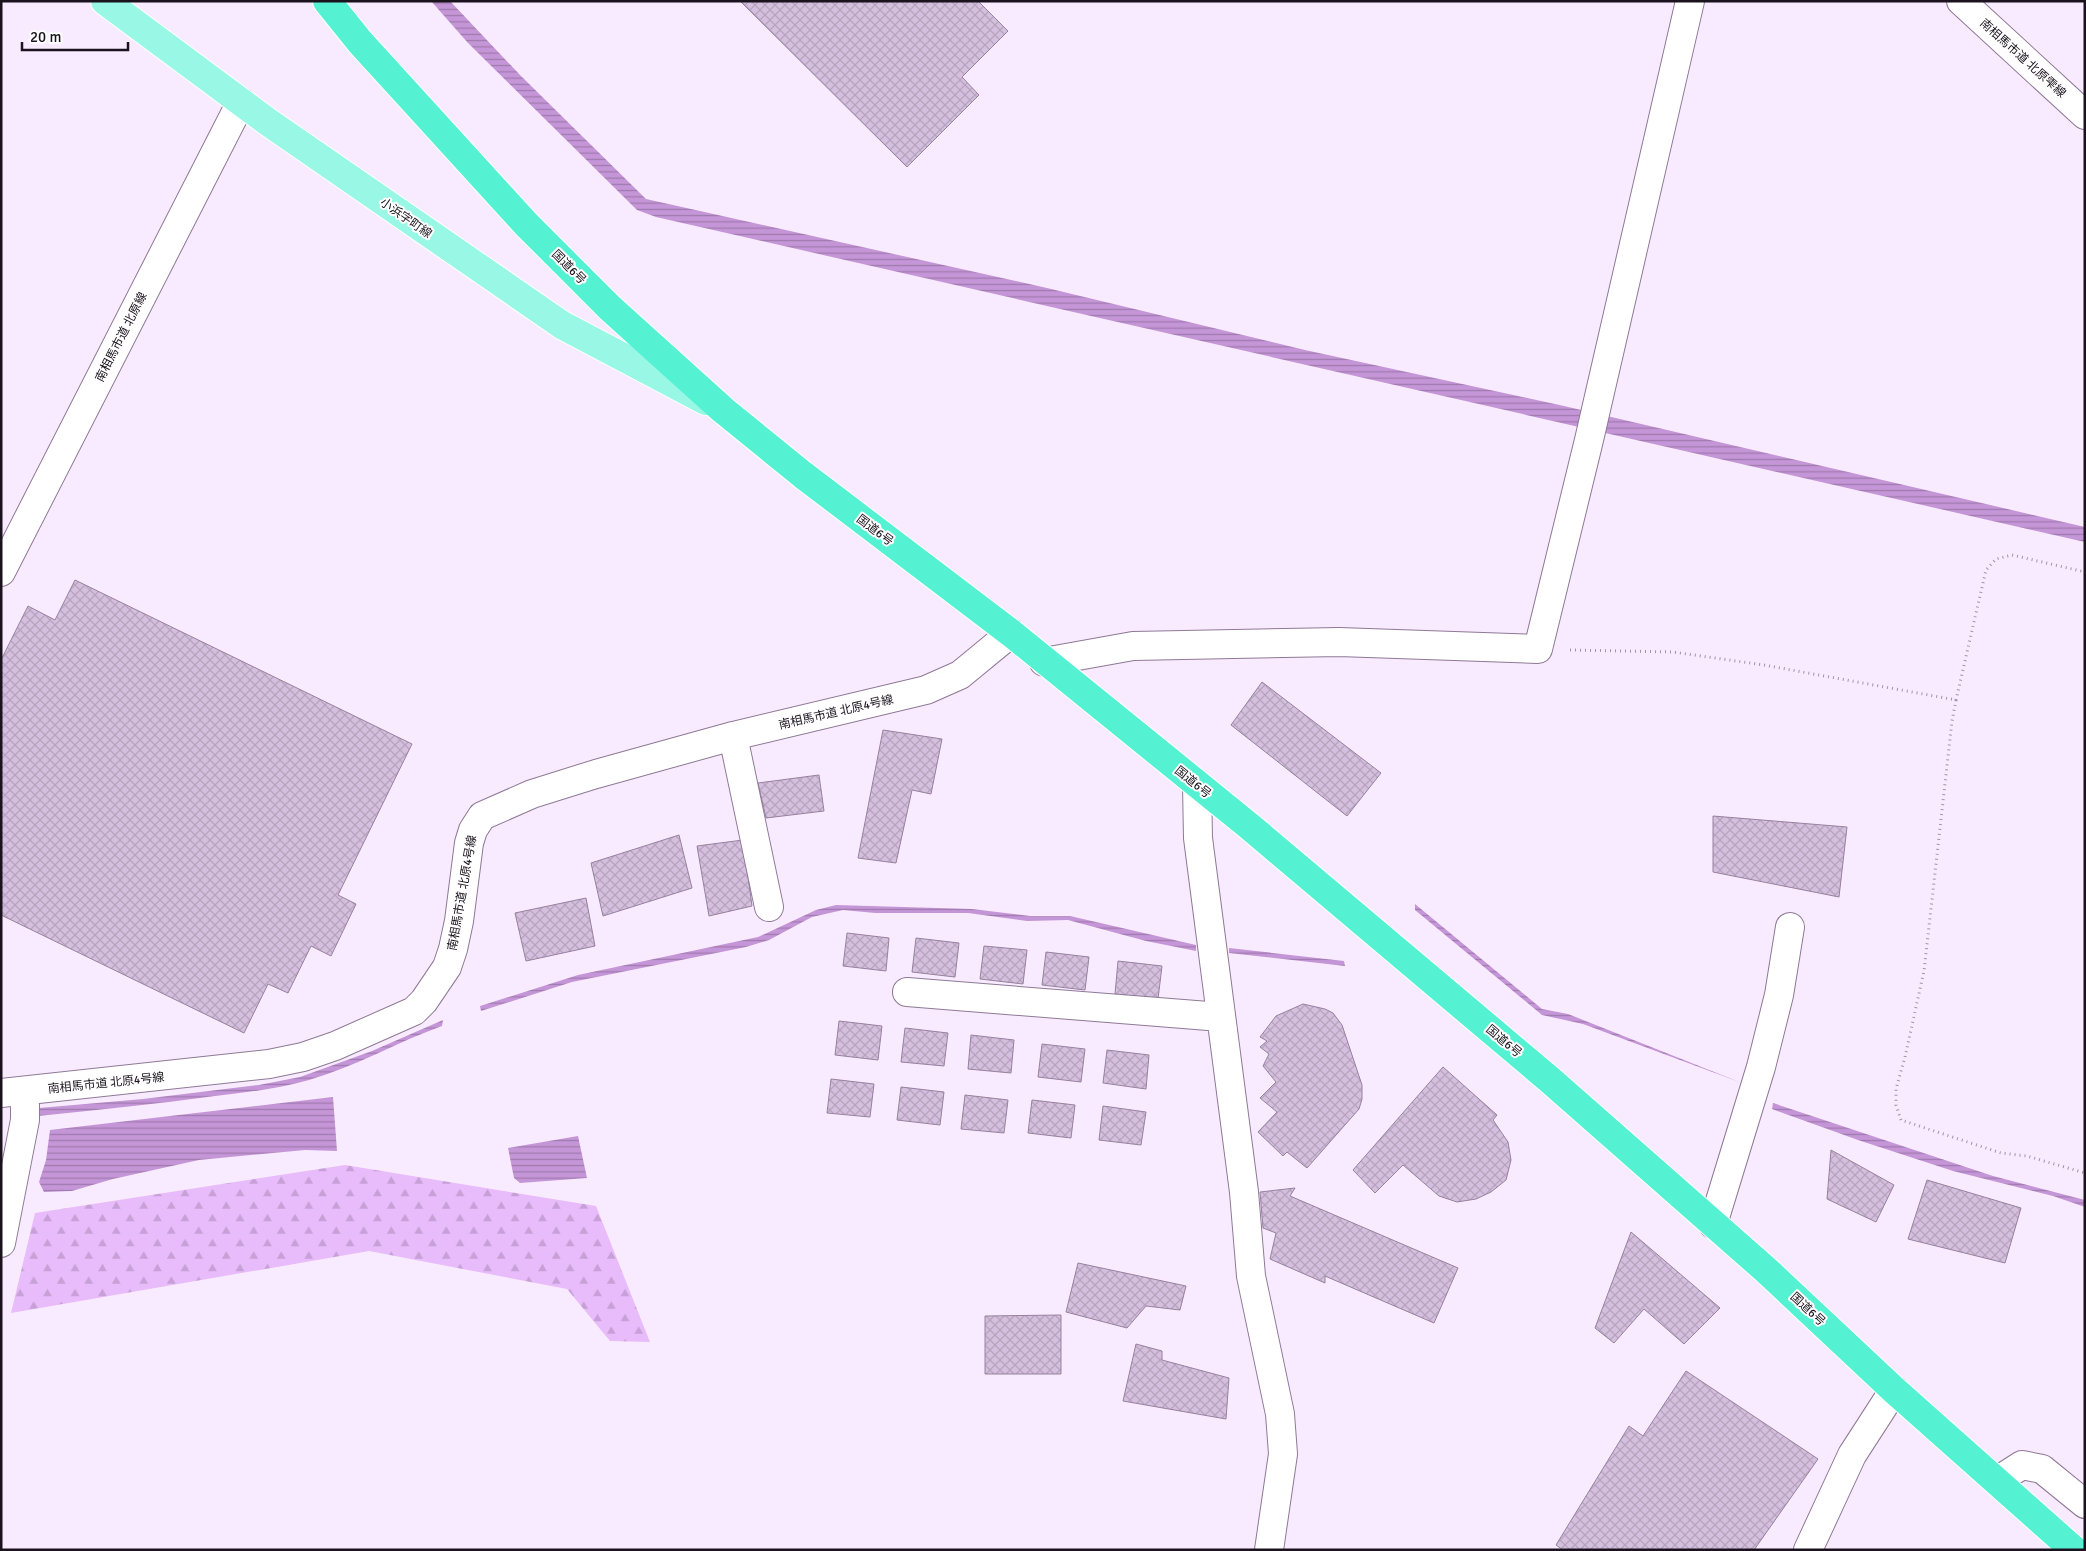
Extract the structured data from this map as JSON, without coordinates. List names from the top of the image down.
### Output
{
  "streets": {
    "highway": ["国道6号"],
    "main road": ["小浜字町線"],
    "street": ["南相馬市道 北原雫線", "南相馬市道 北原線", "南相馬市道 北原4号線"]
  },
  "crossings": [
    ["小浜字町線", "国道6号"],
    ["小浜字町線", "南相馬市道 北原線"],
    ["国道6号", "南相馬市道 北原4号線"]
  ],
  "scale_bar": "20 m"
}
